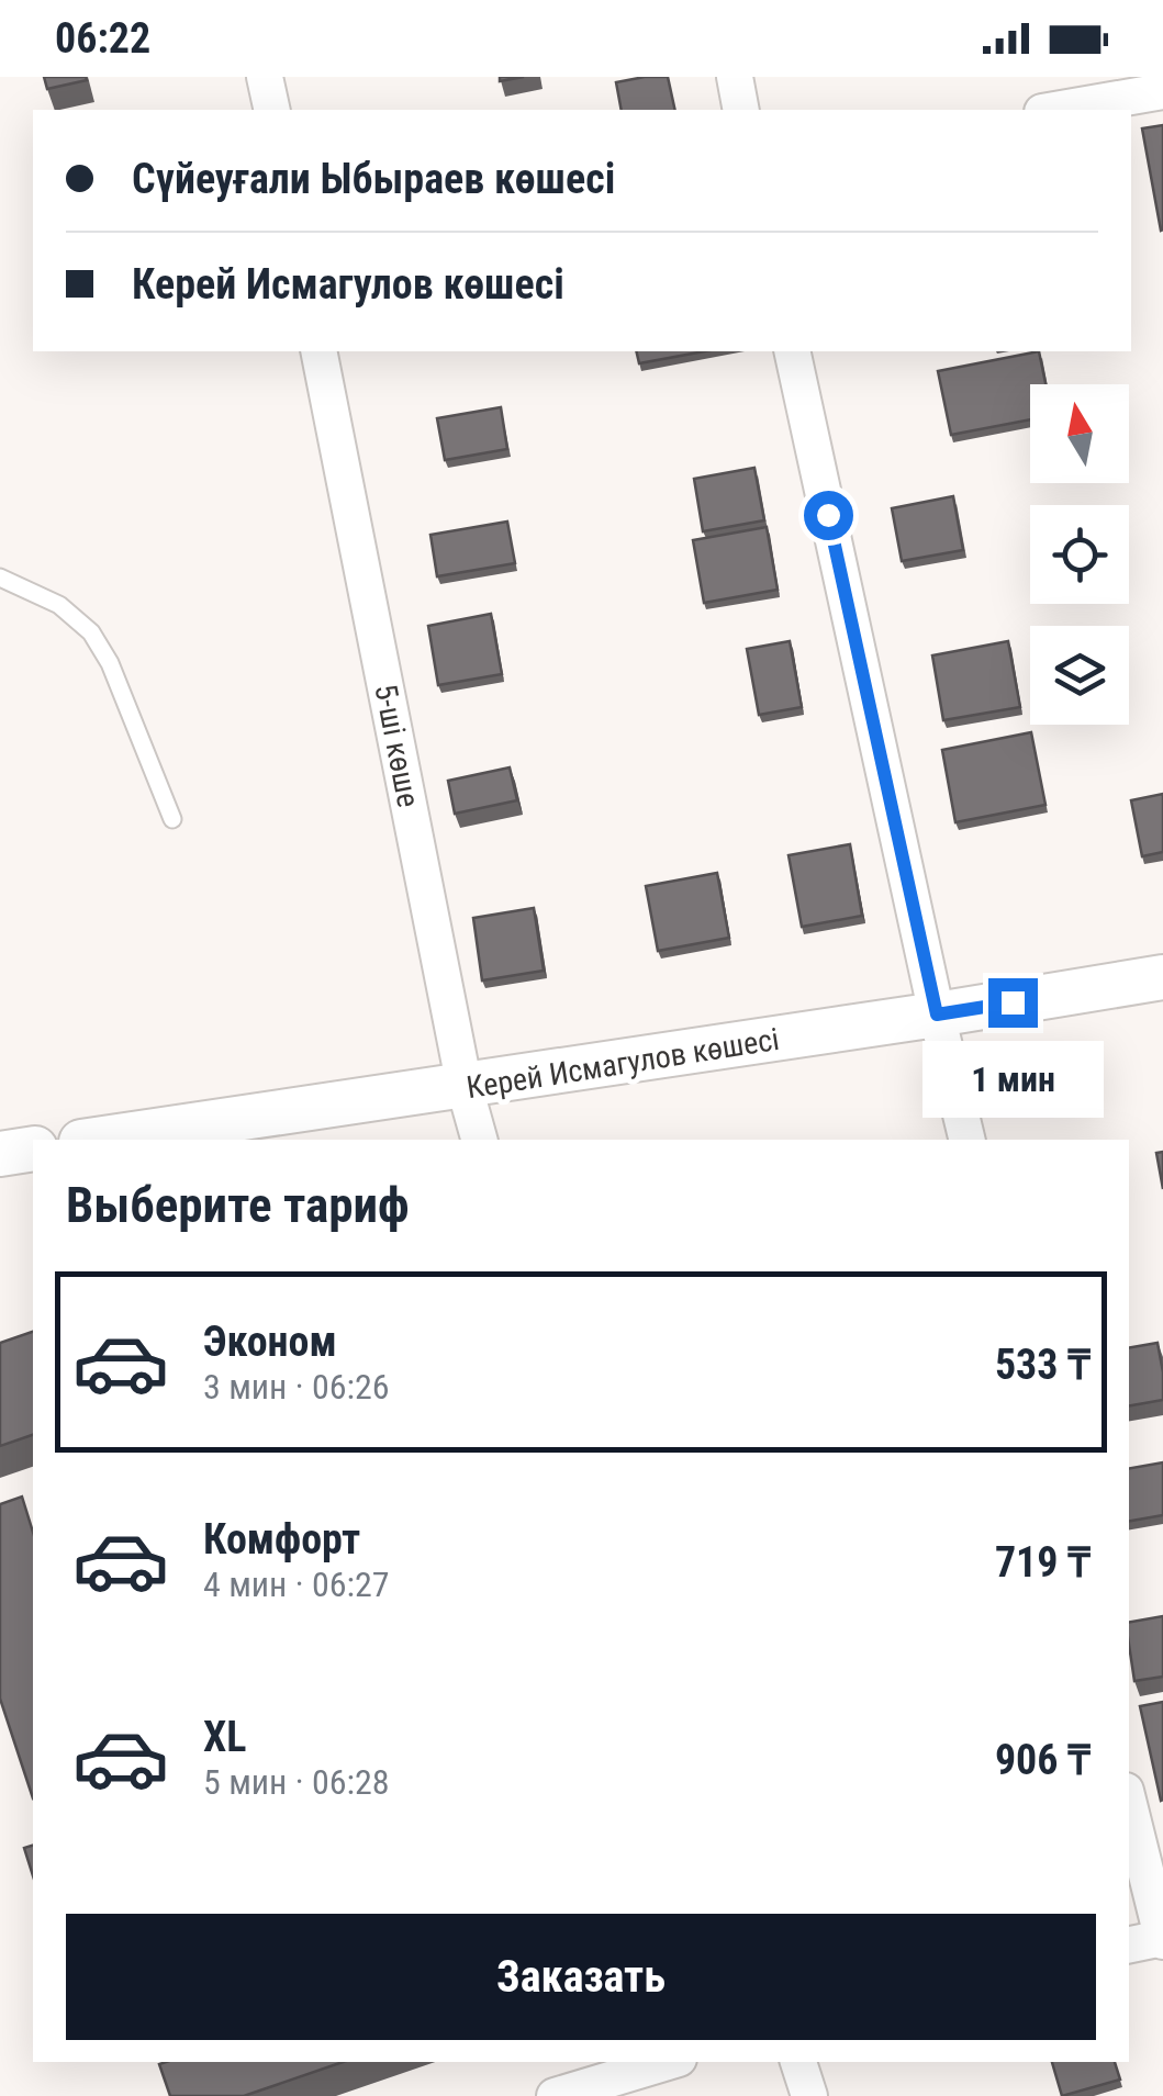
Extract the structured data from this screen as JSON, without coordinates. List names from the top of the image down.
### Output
{
  "streets": {
    "street": ["5-шi көше", "Керей Исмагулов көшесі"]
  },
  "crossings": [
    ["5-шi көше", "Керей Исмагулов көшесі"]
  ],
  "north": "top",
  "page": {
    "status": "06:22",
    "banner": ["Сүйеуғали Ыбыраев көшесi", "Керей Исмагулов көшесі"],
    "bubble": "1 мин",
    "heading": "Выберите тариф",
    "list": [
      {
        "name": "Эконом",
        "note": "3 мин · 06:26",
        "value": "533 ₸"
      },
      {
        "name": "Комфорт",
        "note": "4 мин · 06:27",
        "value": "719 ₸"
      },
      {
        "name": "XL",
        "note": "5 мин · 06:28",
        "value": "906 ₸"
      }
    ],
    "buttons": "Заказать"
  }
}
